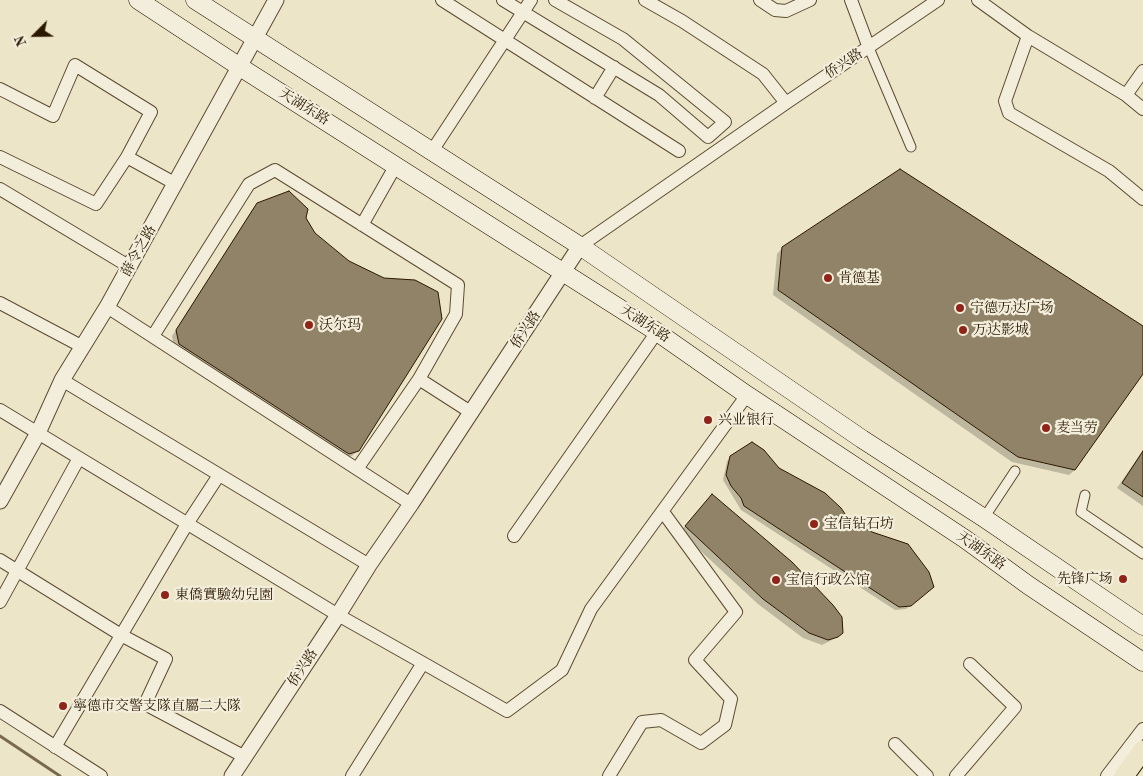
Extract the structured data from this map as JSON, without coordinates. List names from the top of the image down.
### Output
{
  "streets": {
    "main road": ["天湖东路"],
    "street": ["侨兴路", "薛令之路"]
  },
  "crossings": [
    ["侨兴路", "天湖东路"],
    ["天湖东路", "薛令之路"]
  ],
  "places": [
    "肯德基",
    "宁德万达广场",
    "沃尔玛",
    "万达影城",
    "兴业银行",
    "麦当劳",
    "宝信钻石坊",
    "先锋广场",
    "宝信行政公馆",
    "東僑實驗幼兒園",
    "寧德市交警支隊直屬二大隊"
  ],
  "north": "bottom left"
}
